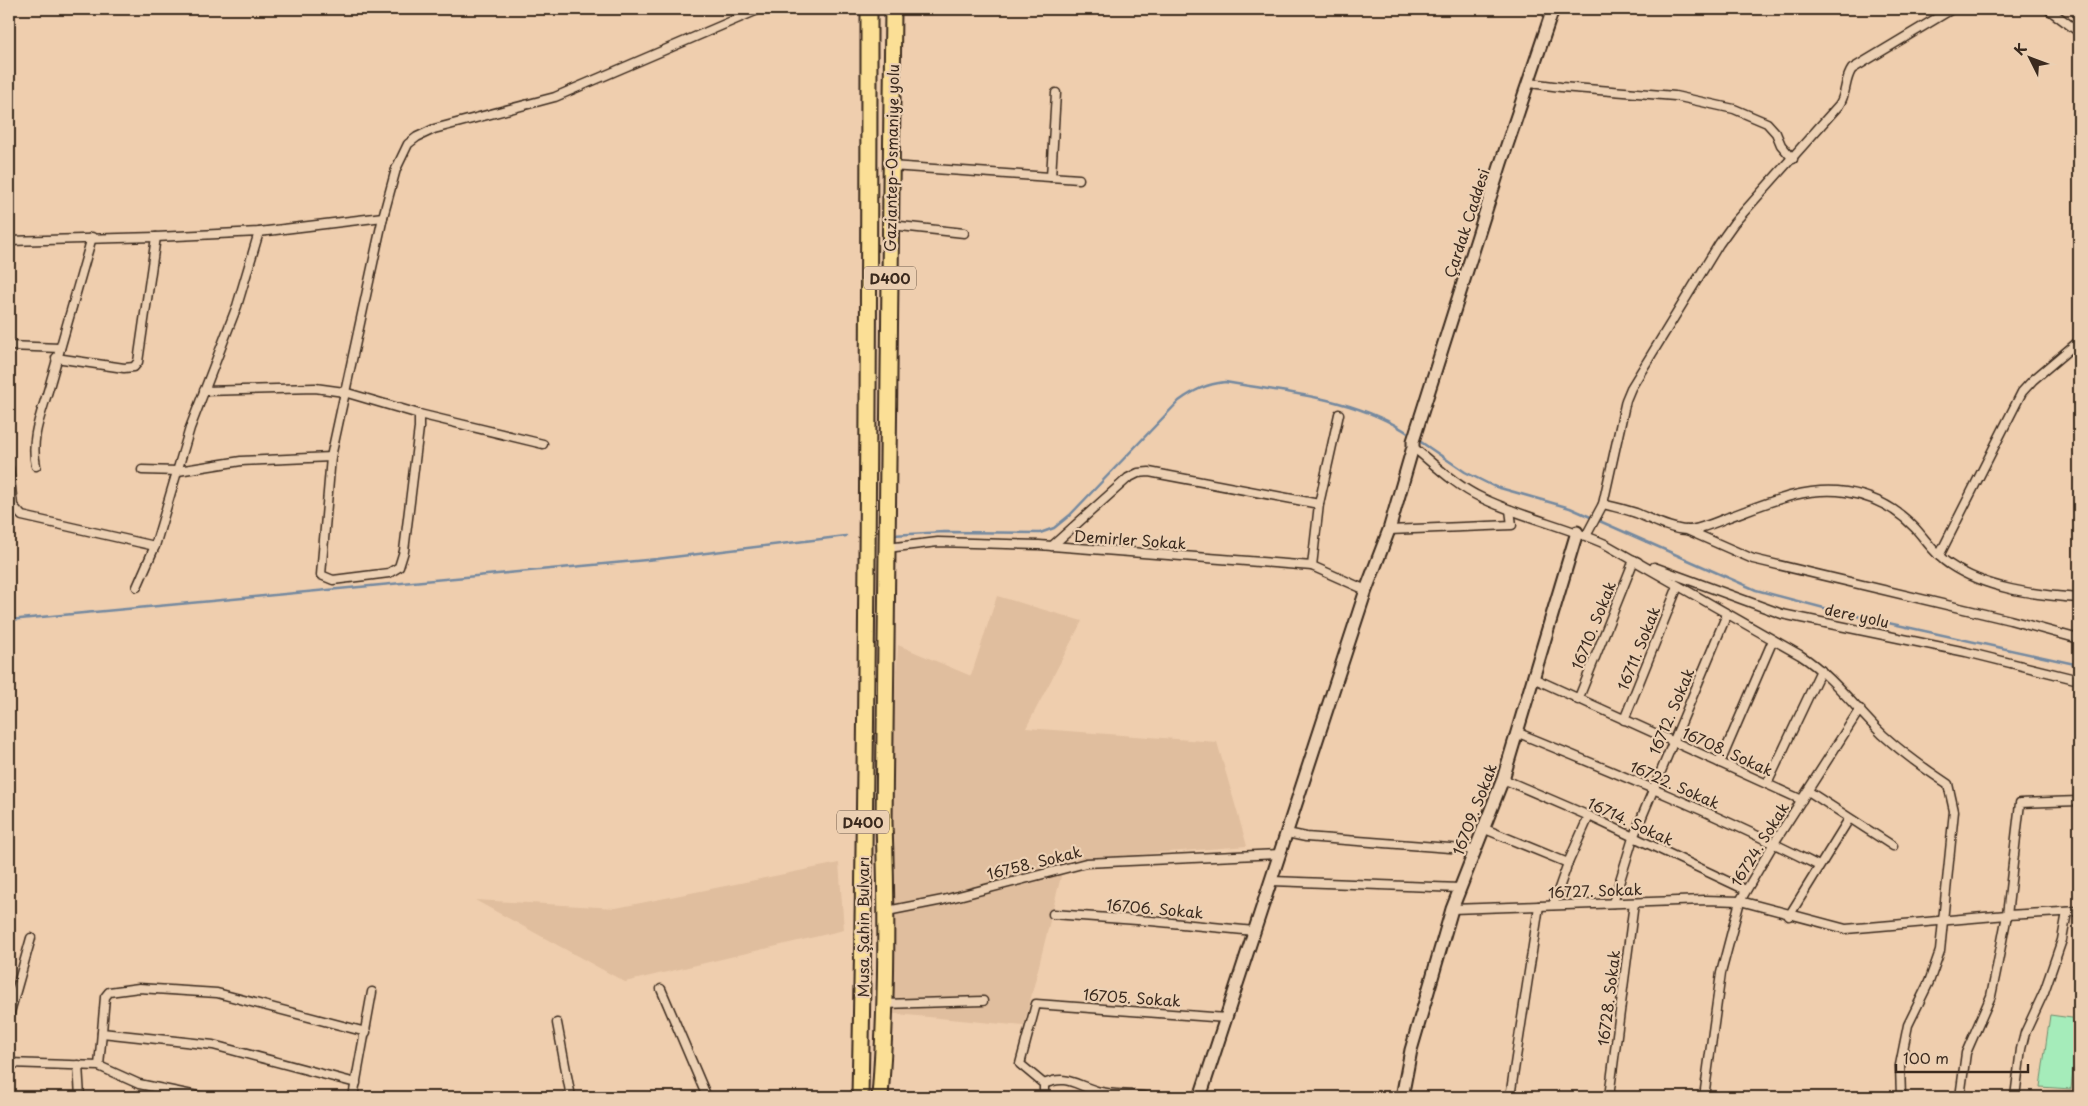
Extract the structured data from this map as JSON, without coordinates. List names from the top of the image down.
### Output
{
  "streets": {
    "highway": ["Gaziantep-Osmaniye yolu", "D400", "Musa Şahin Bulvarı"],
    "main road": ["Çardak Caddesi", "16709. Sokak"],
    "street": [
      "Demirler Sokak",
      "dere yolu",
      "16710. Sokak",
      "16711. Sokak",
      "16712. Sokak",
      "16708. Sokak",
      "16722. Sokak",
      "16714. Sokak",
      "16724. Sokak",
      "16758. Sokak",
      "16727. Sokak",
      "16706. Sokak",
      "16705. Sokak",
      "16728. Sokak"
    ]
  },
  "crossings": [
    ["Gaziantep-Osmaniye yolu", "Demirler Sokak"],
    ["Gaziantep-Osmaniye yolu", "Musa Şahin Bulvarı"],
    ["Çardak Caddesi", "Demirler Sokak"],
    ["Çardak Caddesi", "16758. Sokak"],
    ["Çardak Caddesi", "16706. Sokak"],
    ["Çardak Caddesi", "16705. Sokak"],
    ["Demirler Sokak", "Musa Şahin Bulvarı"],
    ["dere yolu", "16710. Sokak"],
    ["16710. Sokak", "16708. Sokak"],
    ["16711. Sokak", "16708. Sokak"],
    ["16712. Sokak", "16708. Sokak"],
    ["16712. Sokak", "16722. Sokak"],
    ["16712. Sokak", "16714. Sokak"],
    ["16712. Sokak", "16727. Sokak"],
    ["16708. Sokak", "16709. Sokak"],
    ["16708. Sokak", "16724. Sokak"],
    ["16722. Sokak", "16709. Sokak"],
    ["16722. Sokak", "16724. Sokak"],
    ["16709. Sokak", "16714. Sokak"],
    ["16709. Sokak", "16727. Sokak"],
    ["16714. Sokak", "16724. Sokak"],
    ["16724. Sokak", "16727. Sokak"],
    ["16758. Sokak", "Musa Şahin Bulvarı"],
    ["16727. Sokak", "16728. Sokak"]
  ],
  "scale_bar": "100 m",
  "north": "top left"
}
